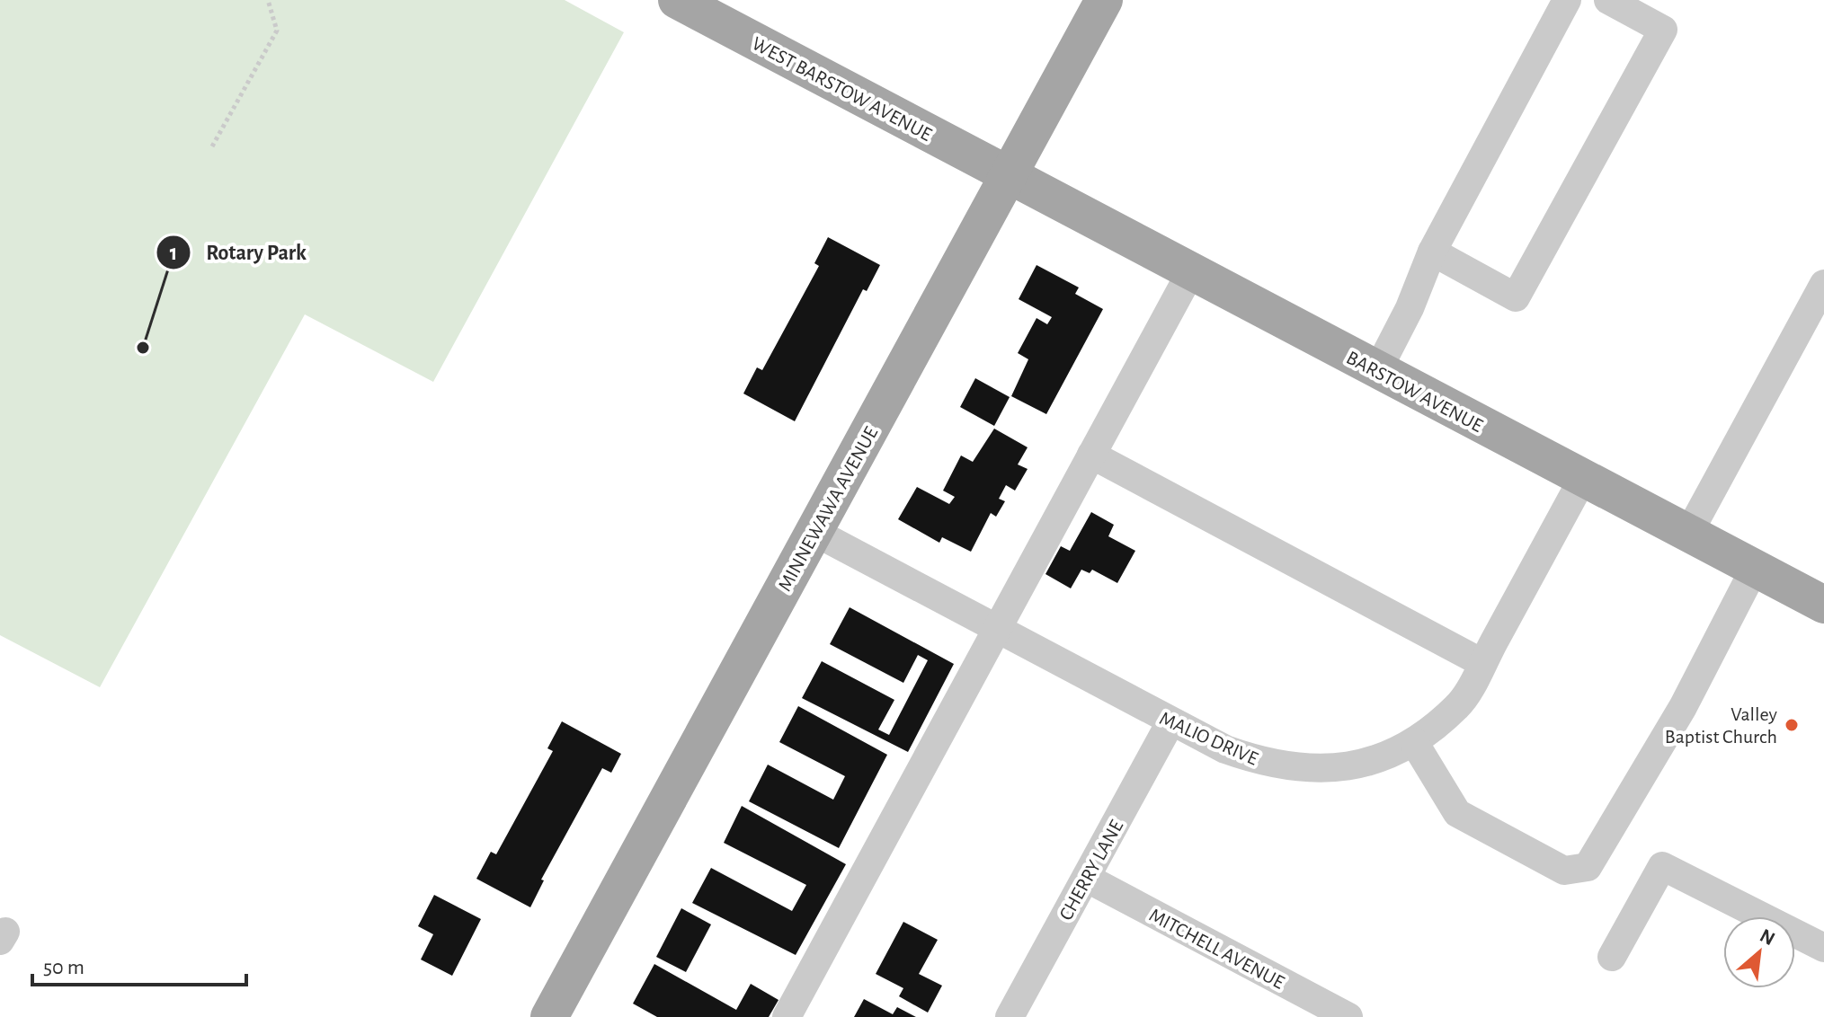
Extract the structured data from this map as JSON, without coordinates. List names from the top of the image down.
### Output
{
  "streets": {
    "main road": ["WEST BARSTOW AVENUE", "BARSTOW AVENUE", "MINNEWAWA AVENUE"],
    "street": ["MALIO DRIVE", "CHERRY LANE", "MITCHELL AVENUE"]
  },
  "crossings": [
    ["WEST BARSTOW AVENUE", "BARSTOW AVENUE"],
    ["WEST BARSTOW AVENUE", "MINNEWAWA AVENUE"],
    ["BARSTOW AVENUE", "MINNEWAWA AVENUE"],
    ["BARSTOW AVENUE", "MALIO DRIVE"],
    ["MINNEWAWA AVENUE", "MALIO DRIVE"],
    ["MALIO DRIVE", "CHERRY LANE"],
    ["CHERRY LANE", "MITCHELL AVENUE"]
  ],
  "places": ["Rotary Park", "Valley Baptist Church"],
  "scale_bar": "50 m",
  "north": "top right"
}
